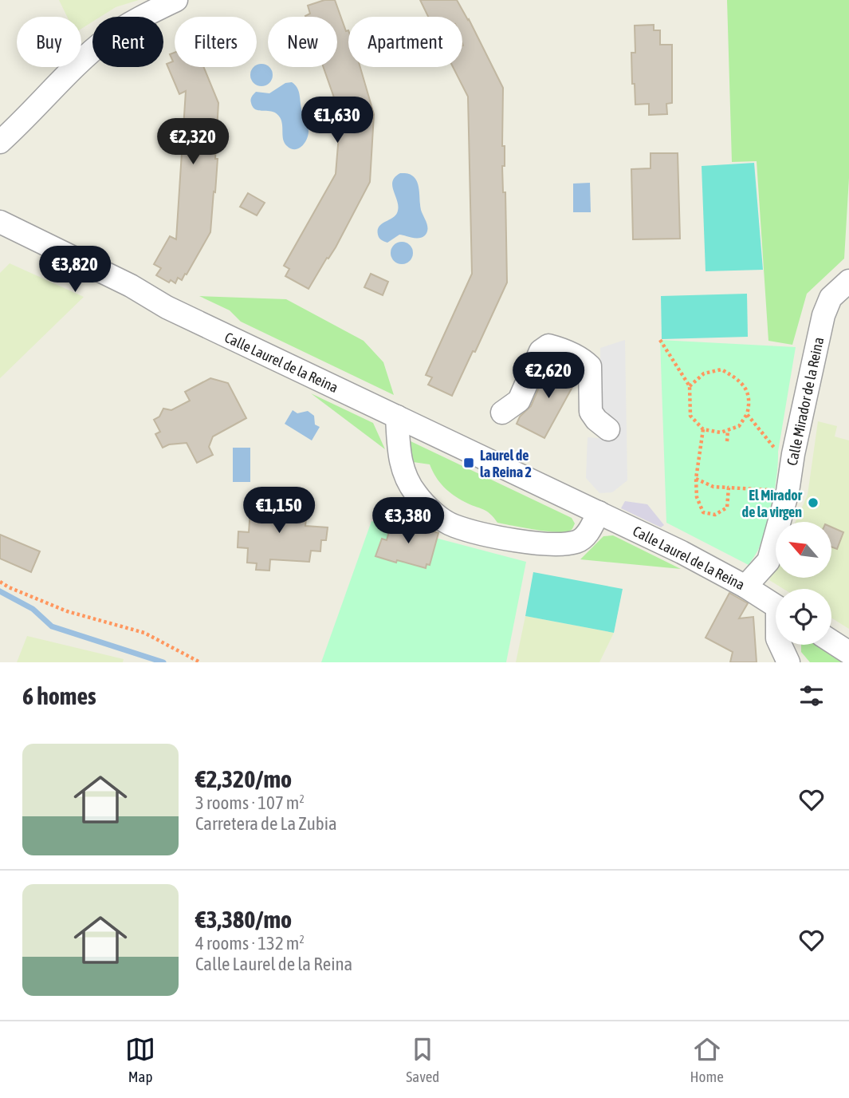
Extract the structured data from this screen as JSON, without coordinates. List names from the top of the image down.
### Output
{
  "streets": {
    "street": ["Calle Laurel de la Reina", "Calle Mirador de la Reina"]
  },
  "crossings": [
    ["Calle Laurel de la Reina", "Calle Mirador de la Reina"]
  ],
  "places": {
    "transit": ["Laurel de la Reina 2"],
    "other": ["El Mirador de la virgen"]
  },
  "north": "top left",
  "page": {
    "chip": [
      "Buy",
      "Rent",
      "Filters",
      "New",
      "Apartment"
    ],
    "price": [
      "€1,630",
      "€2,320",
      "€3,820",
      "€2,620",
      "€1,150",
      "€3,380"
    ],
    "heading": "6 homes",
    "list": [
      {
        "name": "€2,320/mo",
        "note": "3 rooms · 107 m² · Carretera de La Zubia"
      },
      {
        "name": "€3,380/mo",
        "note": "4 rooms · 132 m² · Calle Laurel de la Reina"
      }
    ],
    "tabs": ["Map", "Saved", "Home"]
  }
}
